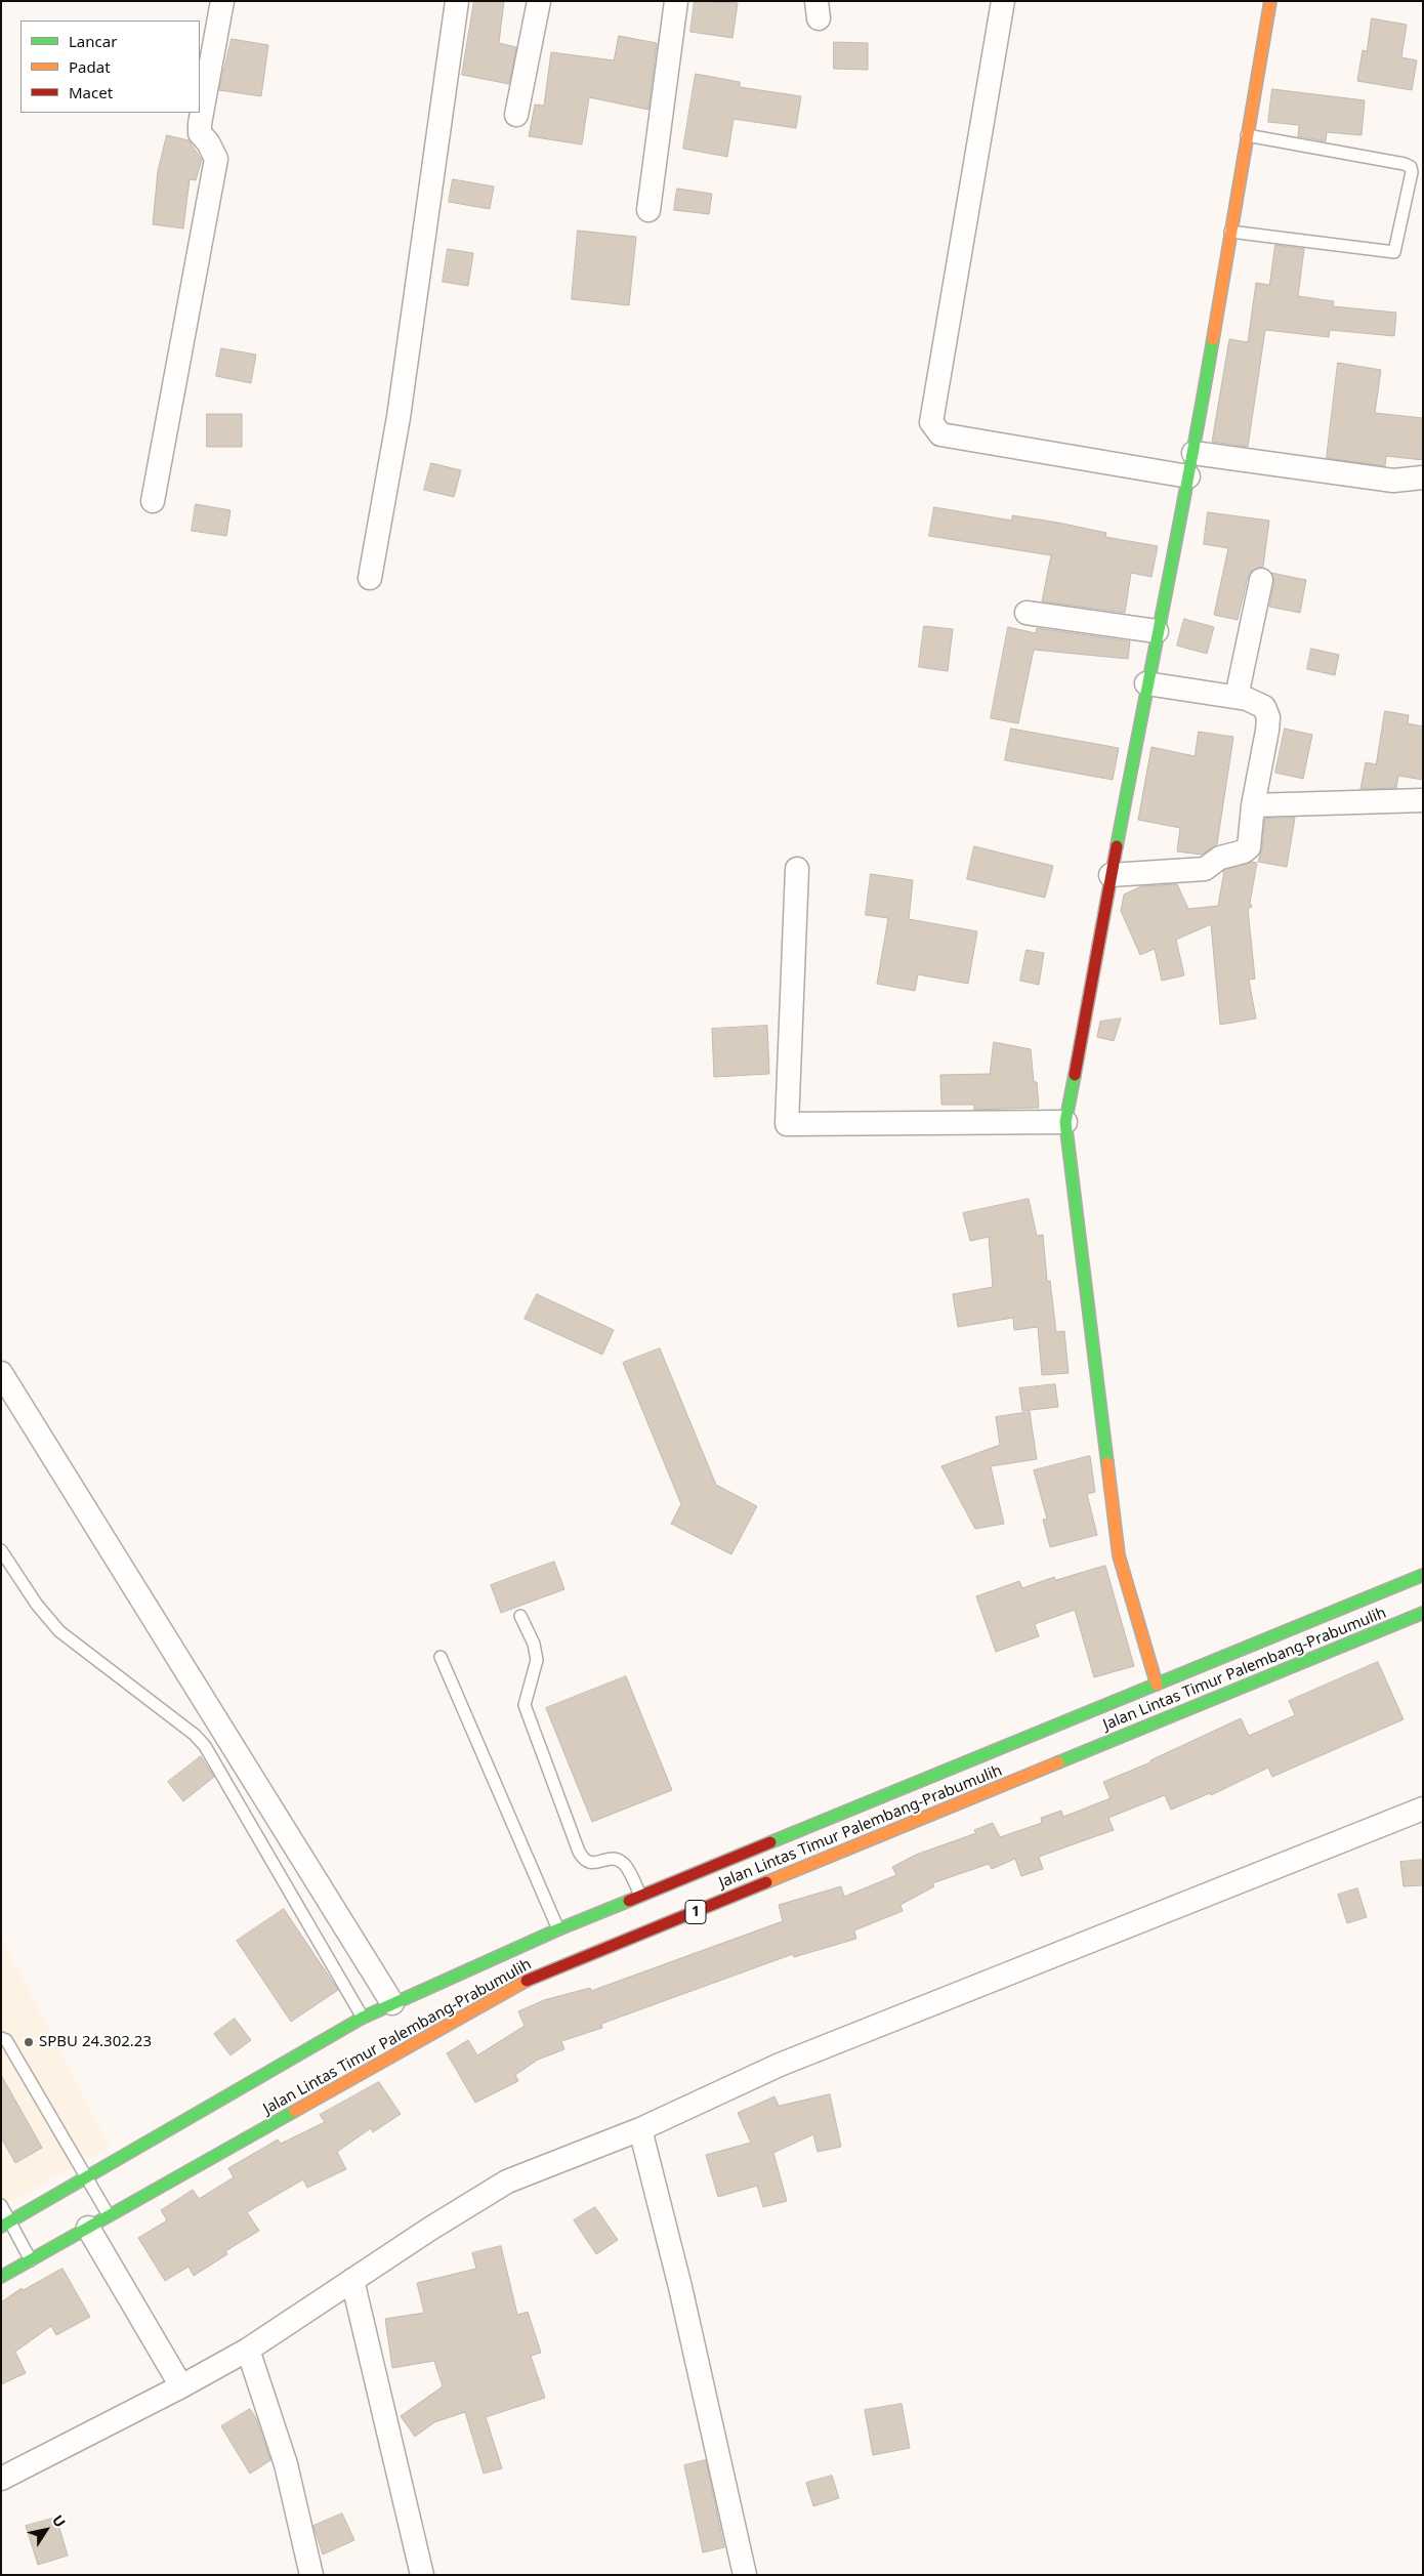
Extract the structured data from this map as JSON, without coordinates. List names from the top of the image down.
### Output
{
  "streets": {
    "main road": ["Jalan Lintas Timur Palembang-Prabumulih", "1"]
  },
  "places": ["SPBU 24.302.23"],
  "legend": ["Lancar", "Padat", "Macet"],
  "north": "top right"
}
